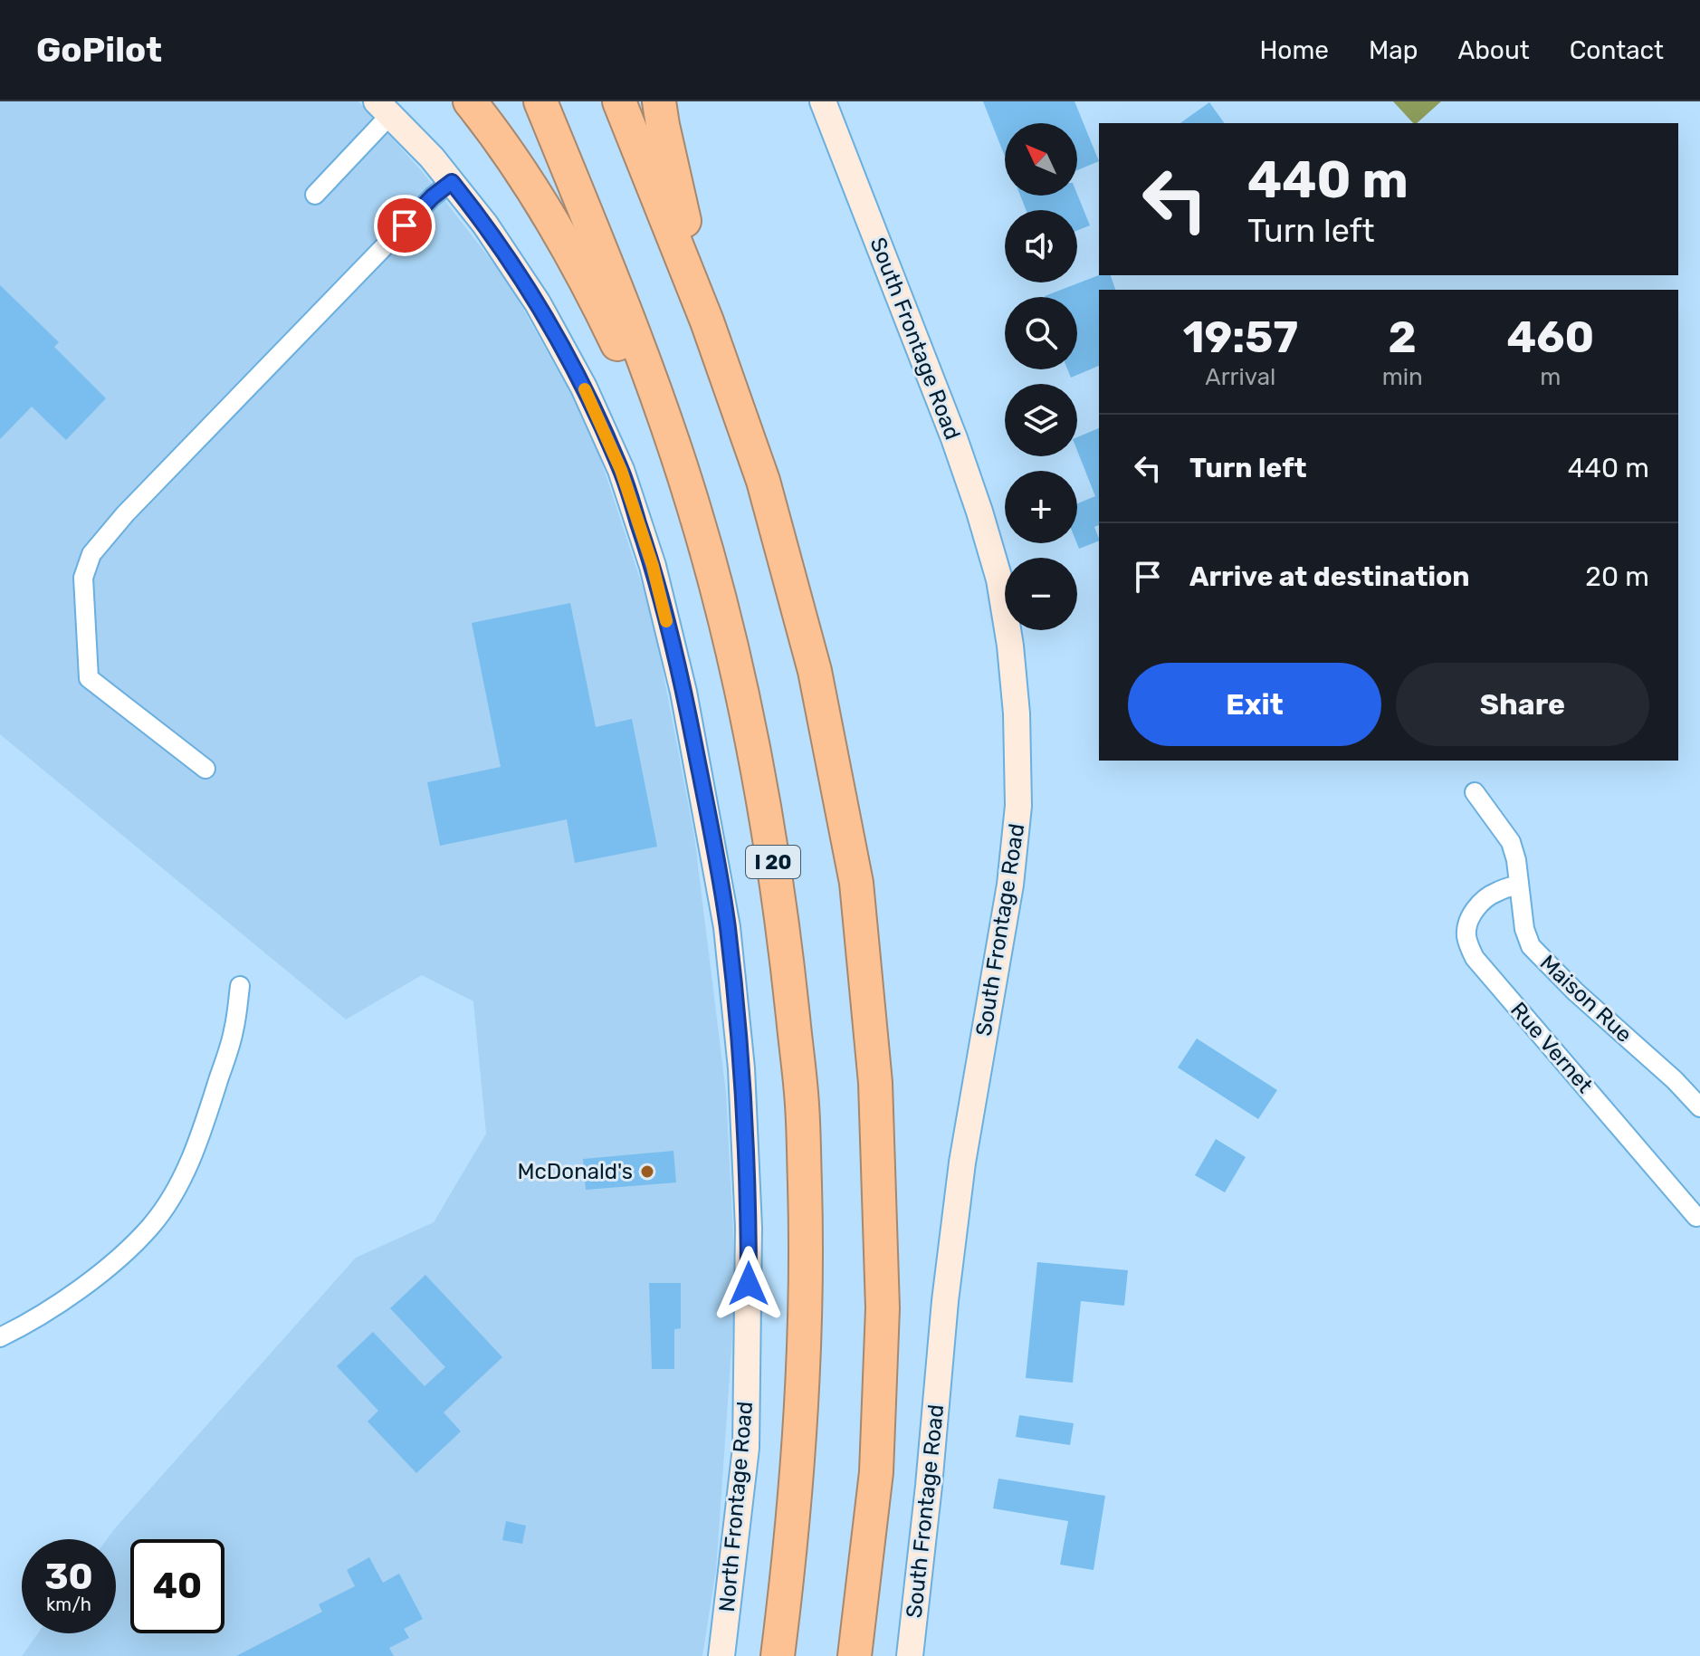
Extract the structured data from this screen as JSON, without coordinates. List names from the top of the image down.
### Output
{
  "streets": {
    "highway": ["I 20"],
    "street": [
      "South Frontage Road",
      "Maison Rue",
      "Rue Vernet",
      "North Frontage Road"
    ]
  },
  "crossings": [
    ["Maison Rue", "Rue Vernet"]
  ],
  "places": ["McDonald's"],
  "north": "top left",
  "page": {
    "header": "GoPilot",
    "nav": [
      "Home",
      "Map",
      "About",
      "Contact"
    ],
    "map_buttons": ["+", "−"],
    "turn": ["440 m", "Turn left"],
    "eta": [
      "19:57",
      "Arrival",
      "2",
      "min",
      "460",
      "m"
    ],
    "list": [
      {
        "name": "Turn left",
        "value": "440 m"
      },
      {
        "name": "Arrive at destination",
        "value": "20 m"
      }
    ],
    "buttons": ["Exit", "Share"],
    "speed": "30 km/h",
    "limit": "40"
  }
}
